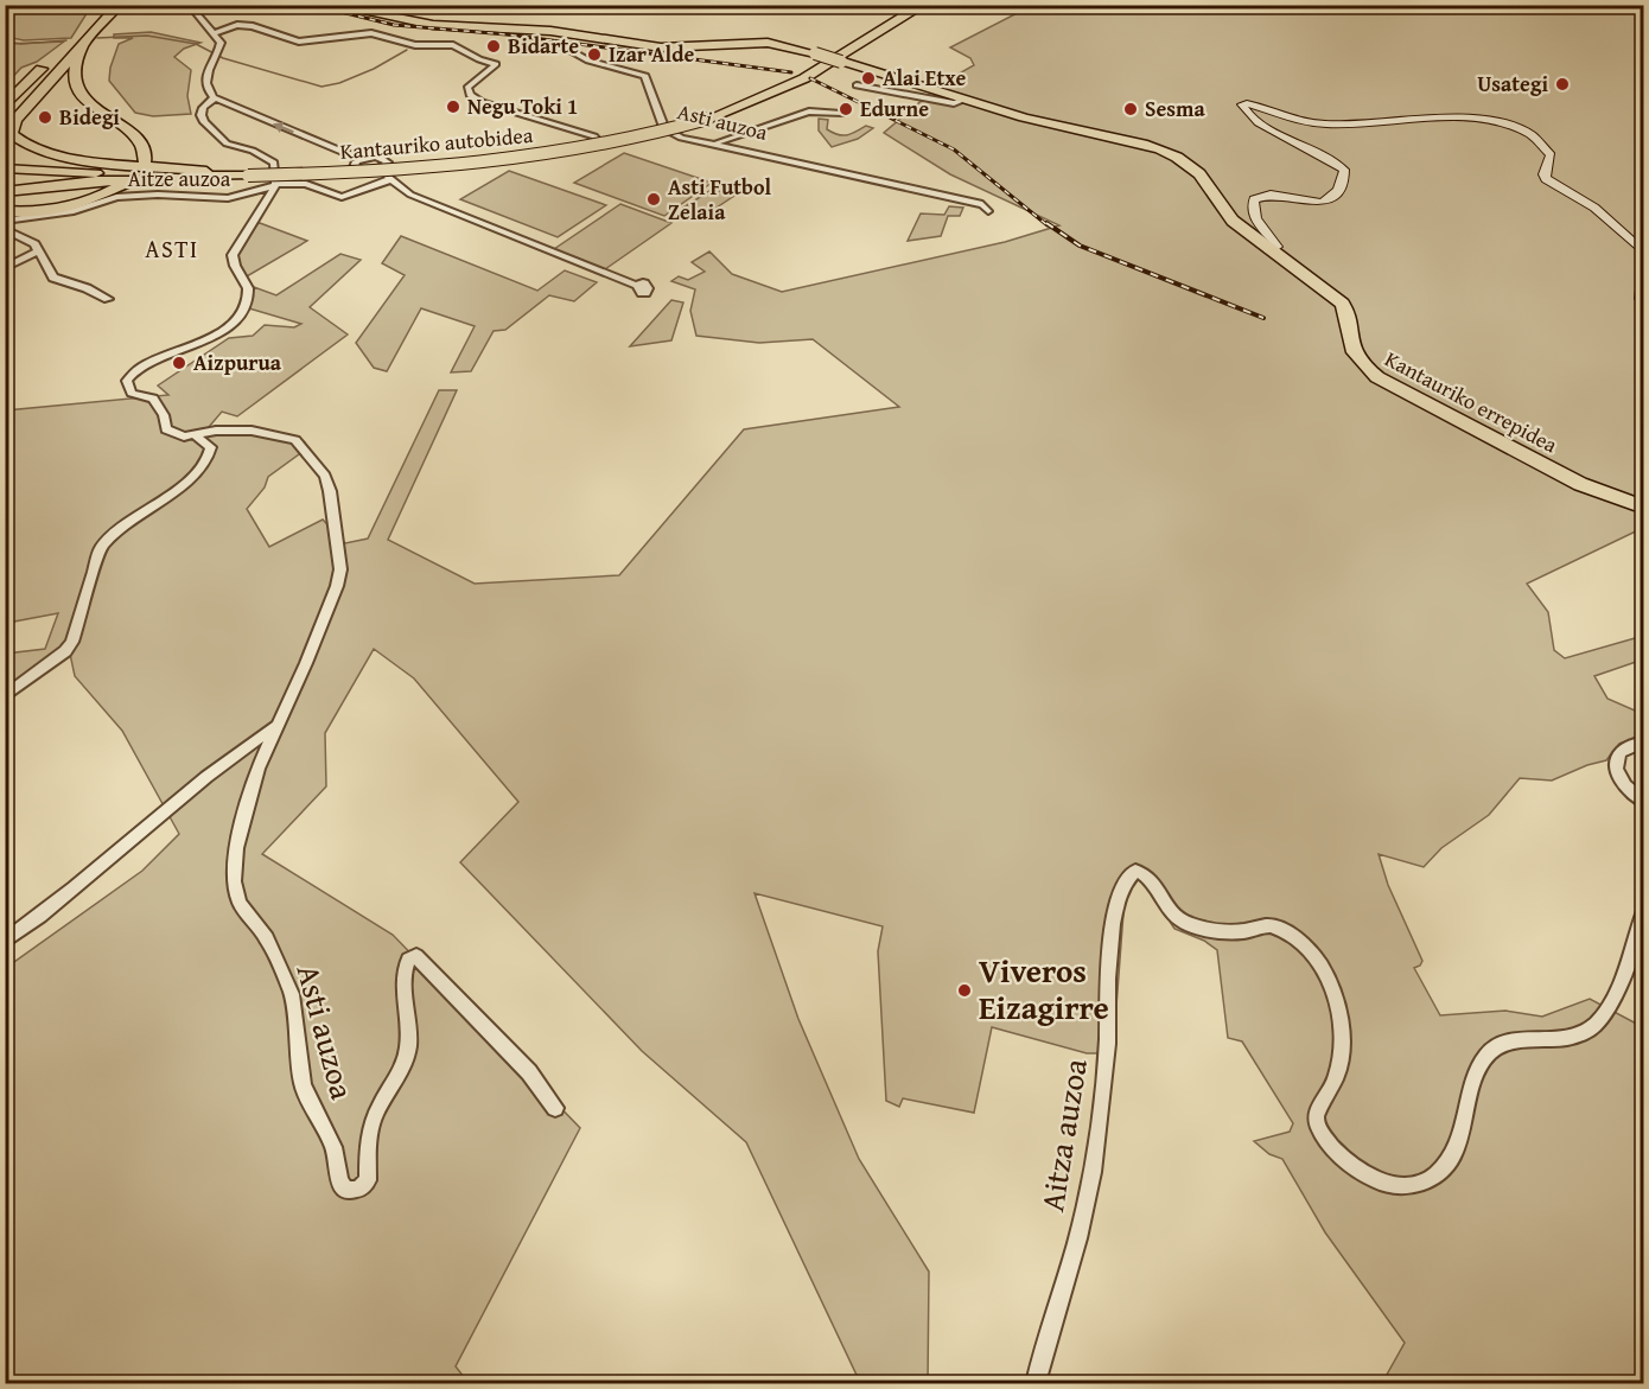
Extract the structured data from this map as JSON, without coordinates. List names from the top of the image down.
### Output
{
  "streets": {
    "highway": ["Kantauriko autobidea", "Kantauriko errepidea"],
    "street": ["Asti auzoa", "Aitze auzoa", "Aitza auzoa"]
  },
  "crossings": [
    ["Asti auzoa", "Aitze auzoa"]
  ],
  "districts": ["ASTI"],
  "places": [
    "Bidarte",
    "Izar Alde",
    "Alai Etxe",
    "Usategi",
    "Negu Toki 1",
    "Edurne",
    "Sesma",
    "Bidegi",
    "Asti Futbol Zelaia",
    "Aizpurua",
    "Viveros Eizagirre"
  ]
}
